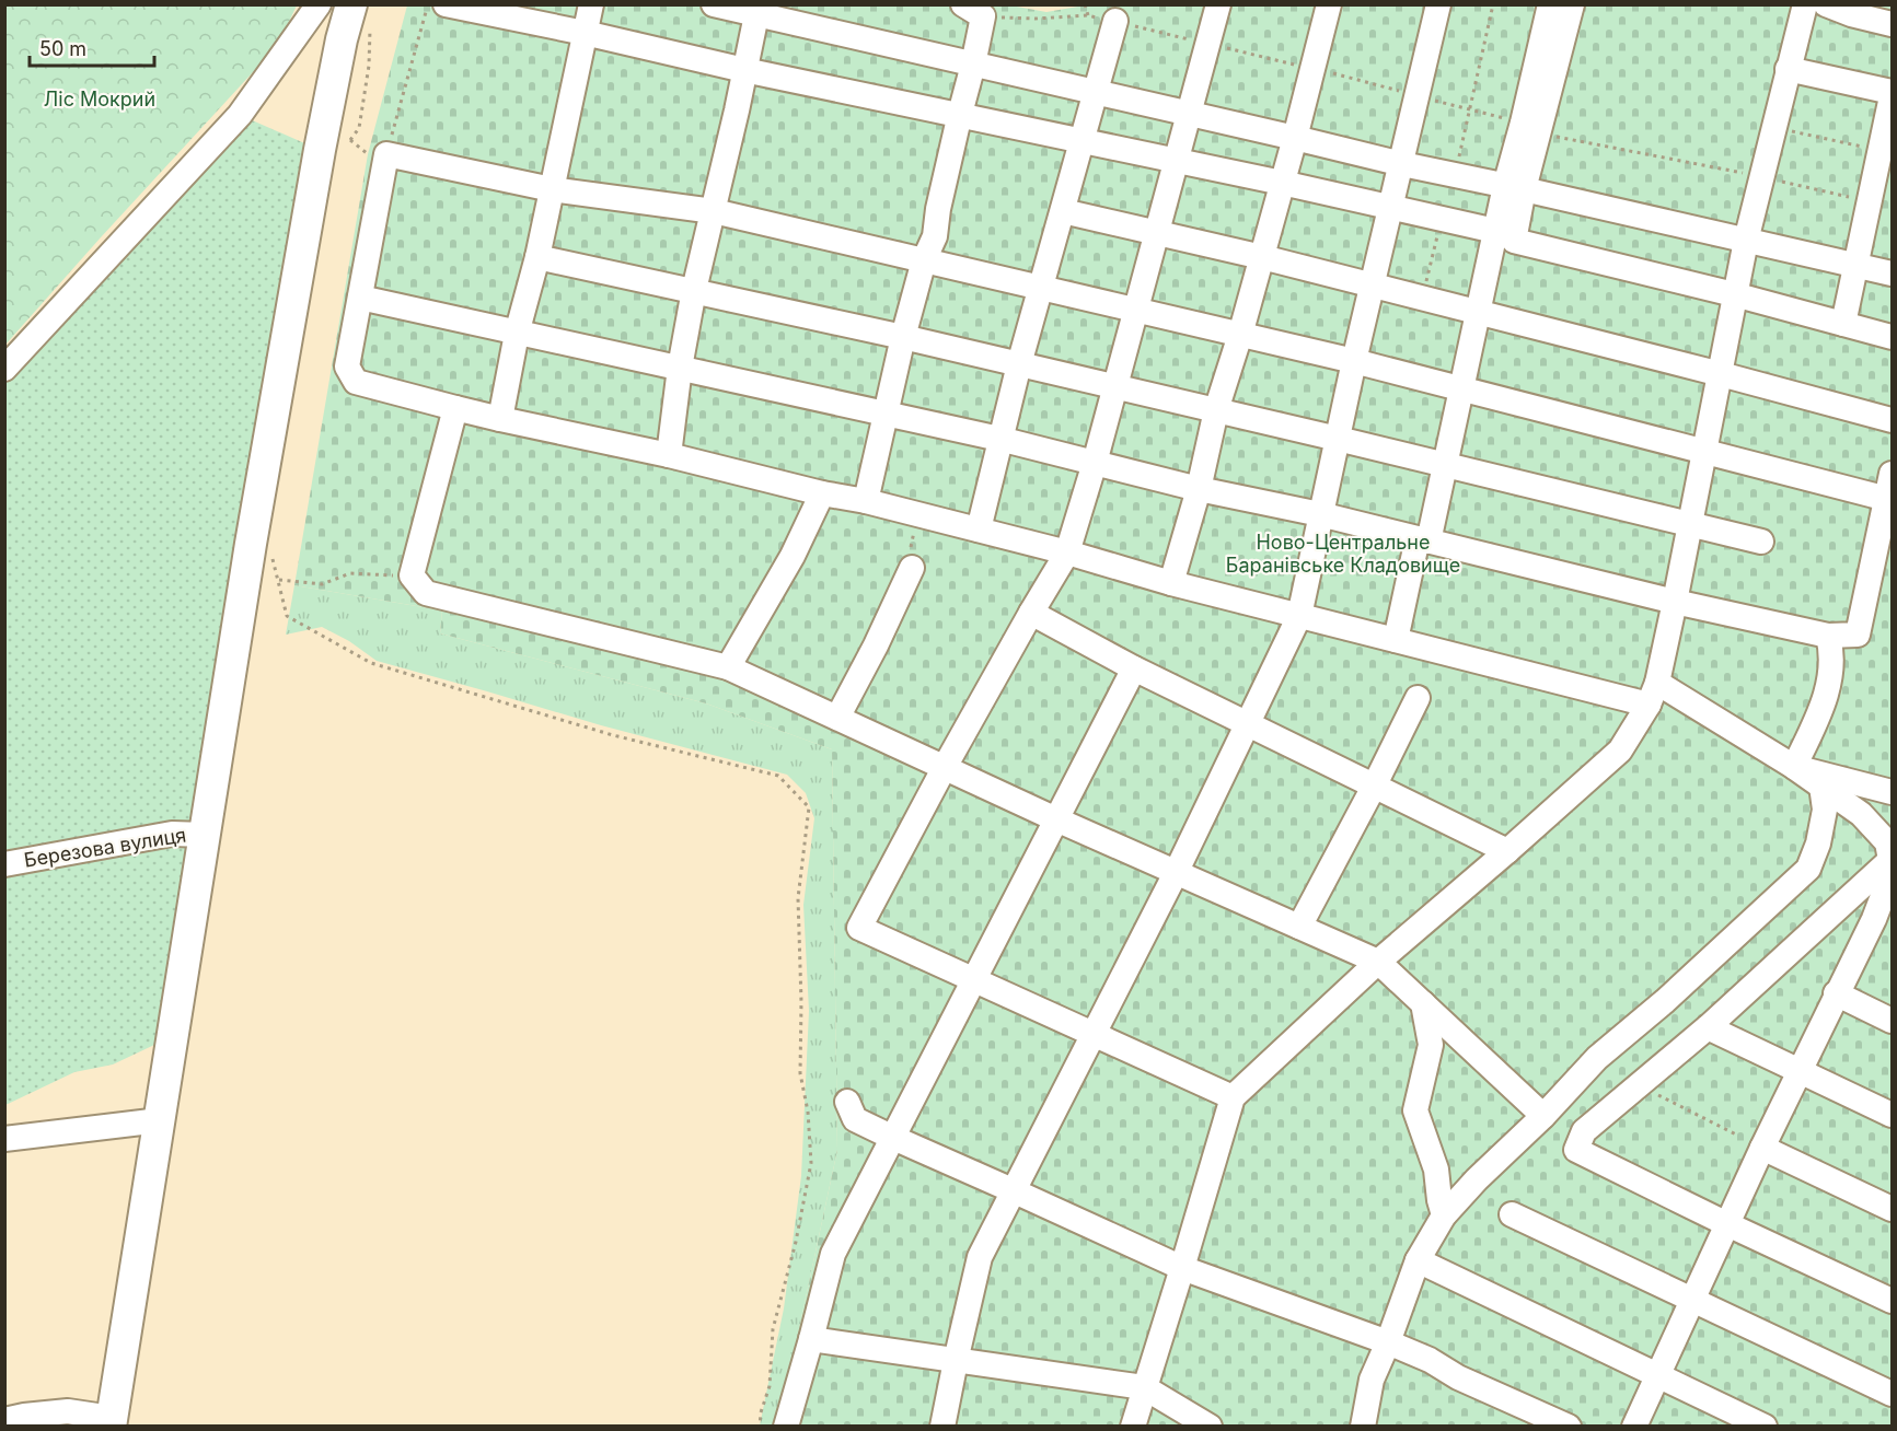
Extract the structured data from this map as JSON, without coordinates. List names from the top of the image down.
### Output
{
  "streets": {
    "street": ["Березова вулиця"]
  },
  "parks": ["Ліс Мокрий", "Ново-Центральне Баранівське Кладовище"],
  "scale_bar": "50 m"
}
